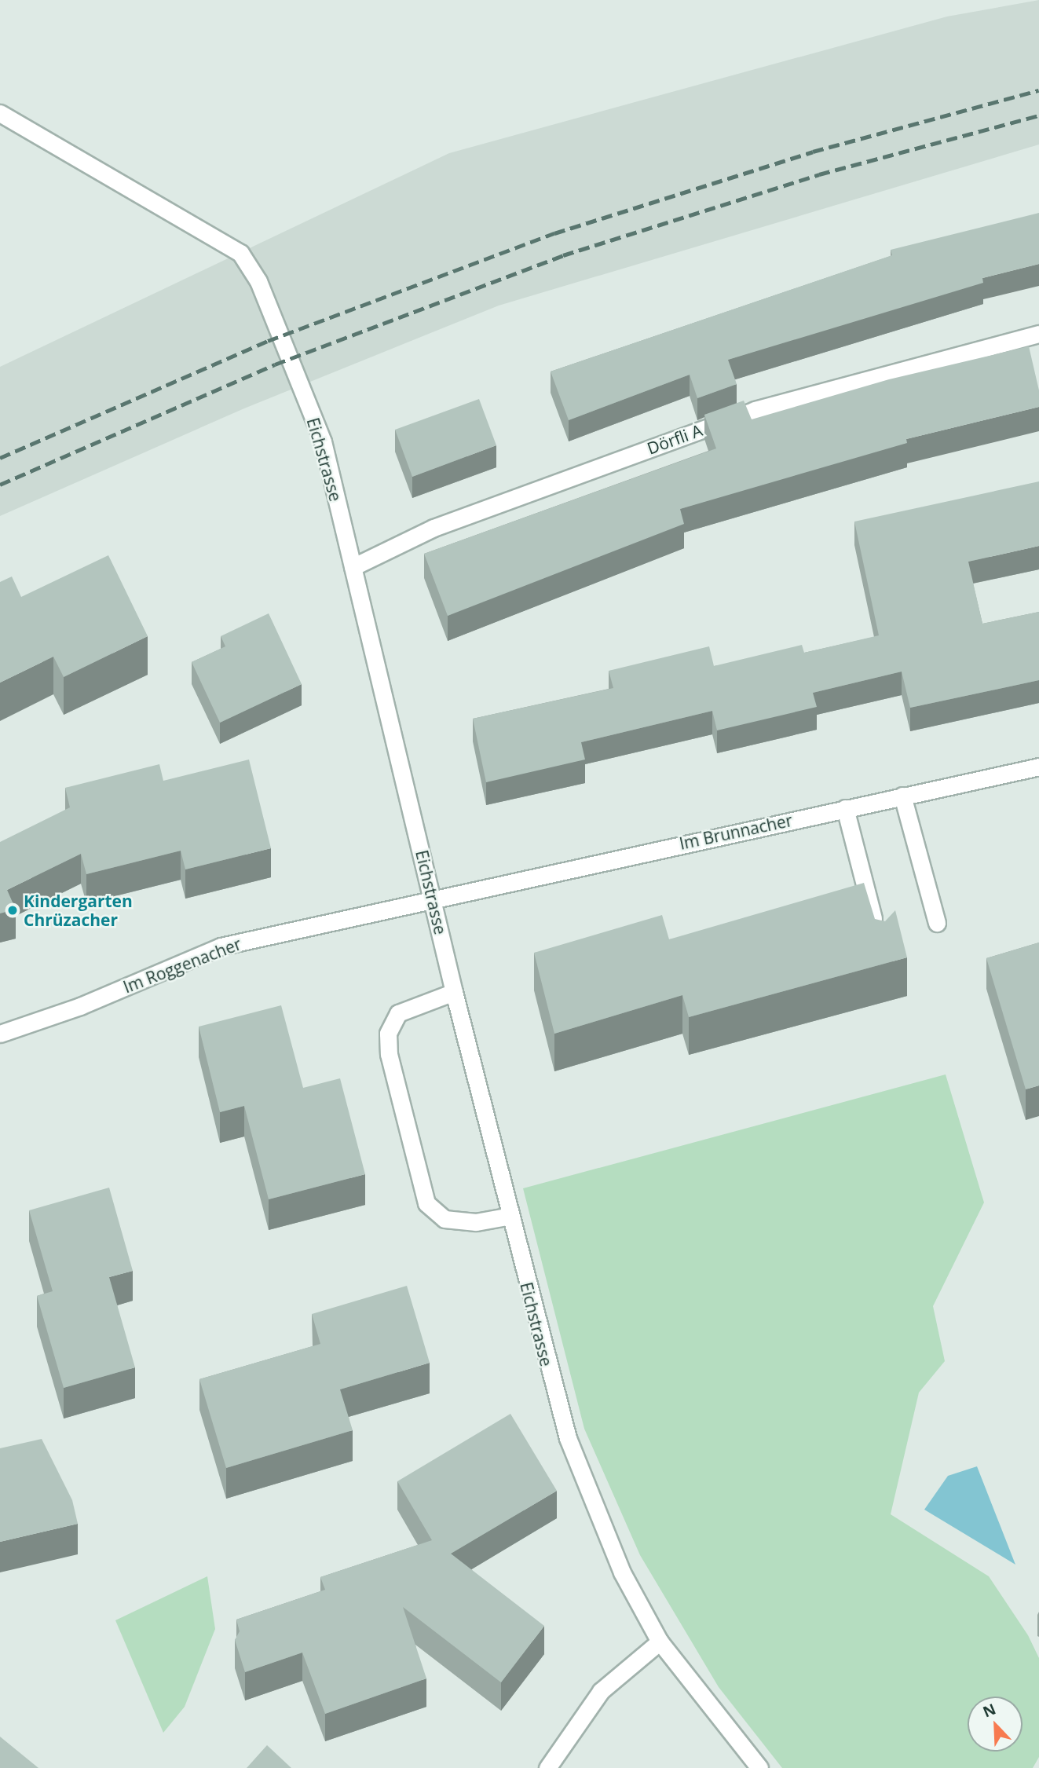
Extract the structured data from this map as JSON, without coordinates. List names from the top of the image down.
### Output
{
  "streets": {
    "street": [
      "Dörfli A",
      "Eichstrasse",
      "Im Brunnacher",
      "Im Roggenacher"
    ]
  },
  "crossings": [
    ["Dörfli A", "Eichstrasse"],
    ["Eichstrasse", "Im Brunnacher"],
    ["Eichstrasse", "Im Roggenacher"],
    ["Im Brunnacher", "Im Roggenacher"]
  ],
  "places": ["Kindergarten Chrüzacher"],
  "north": "top left"
}
